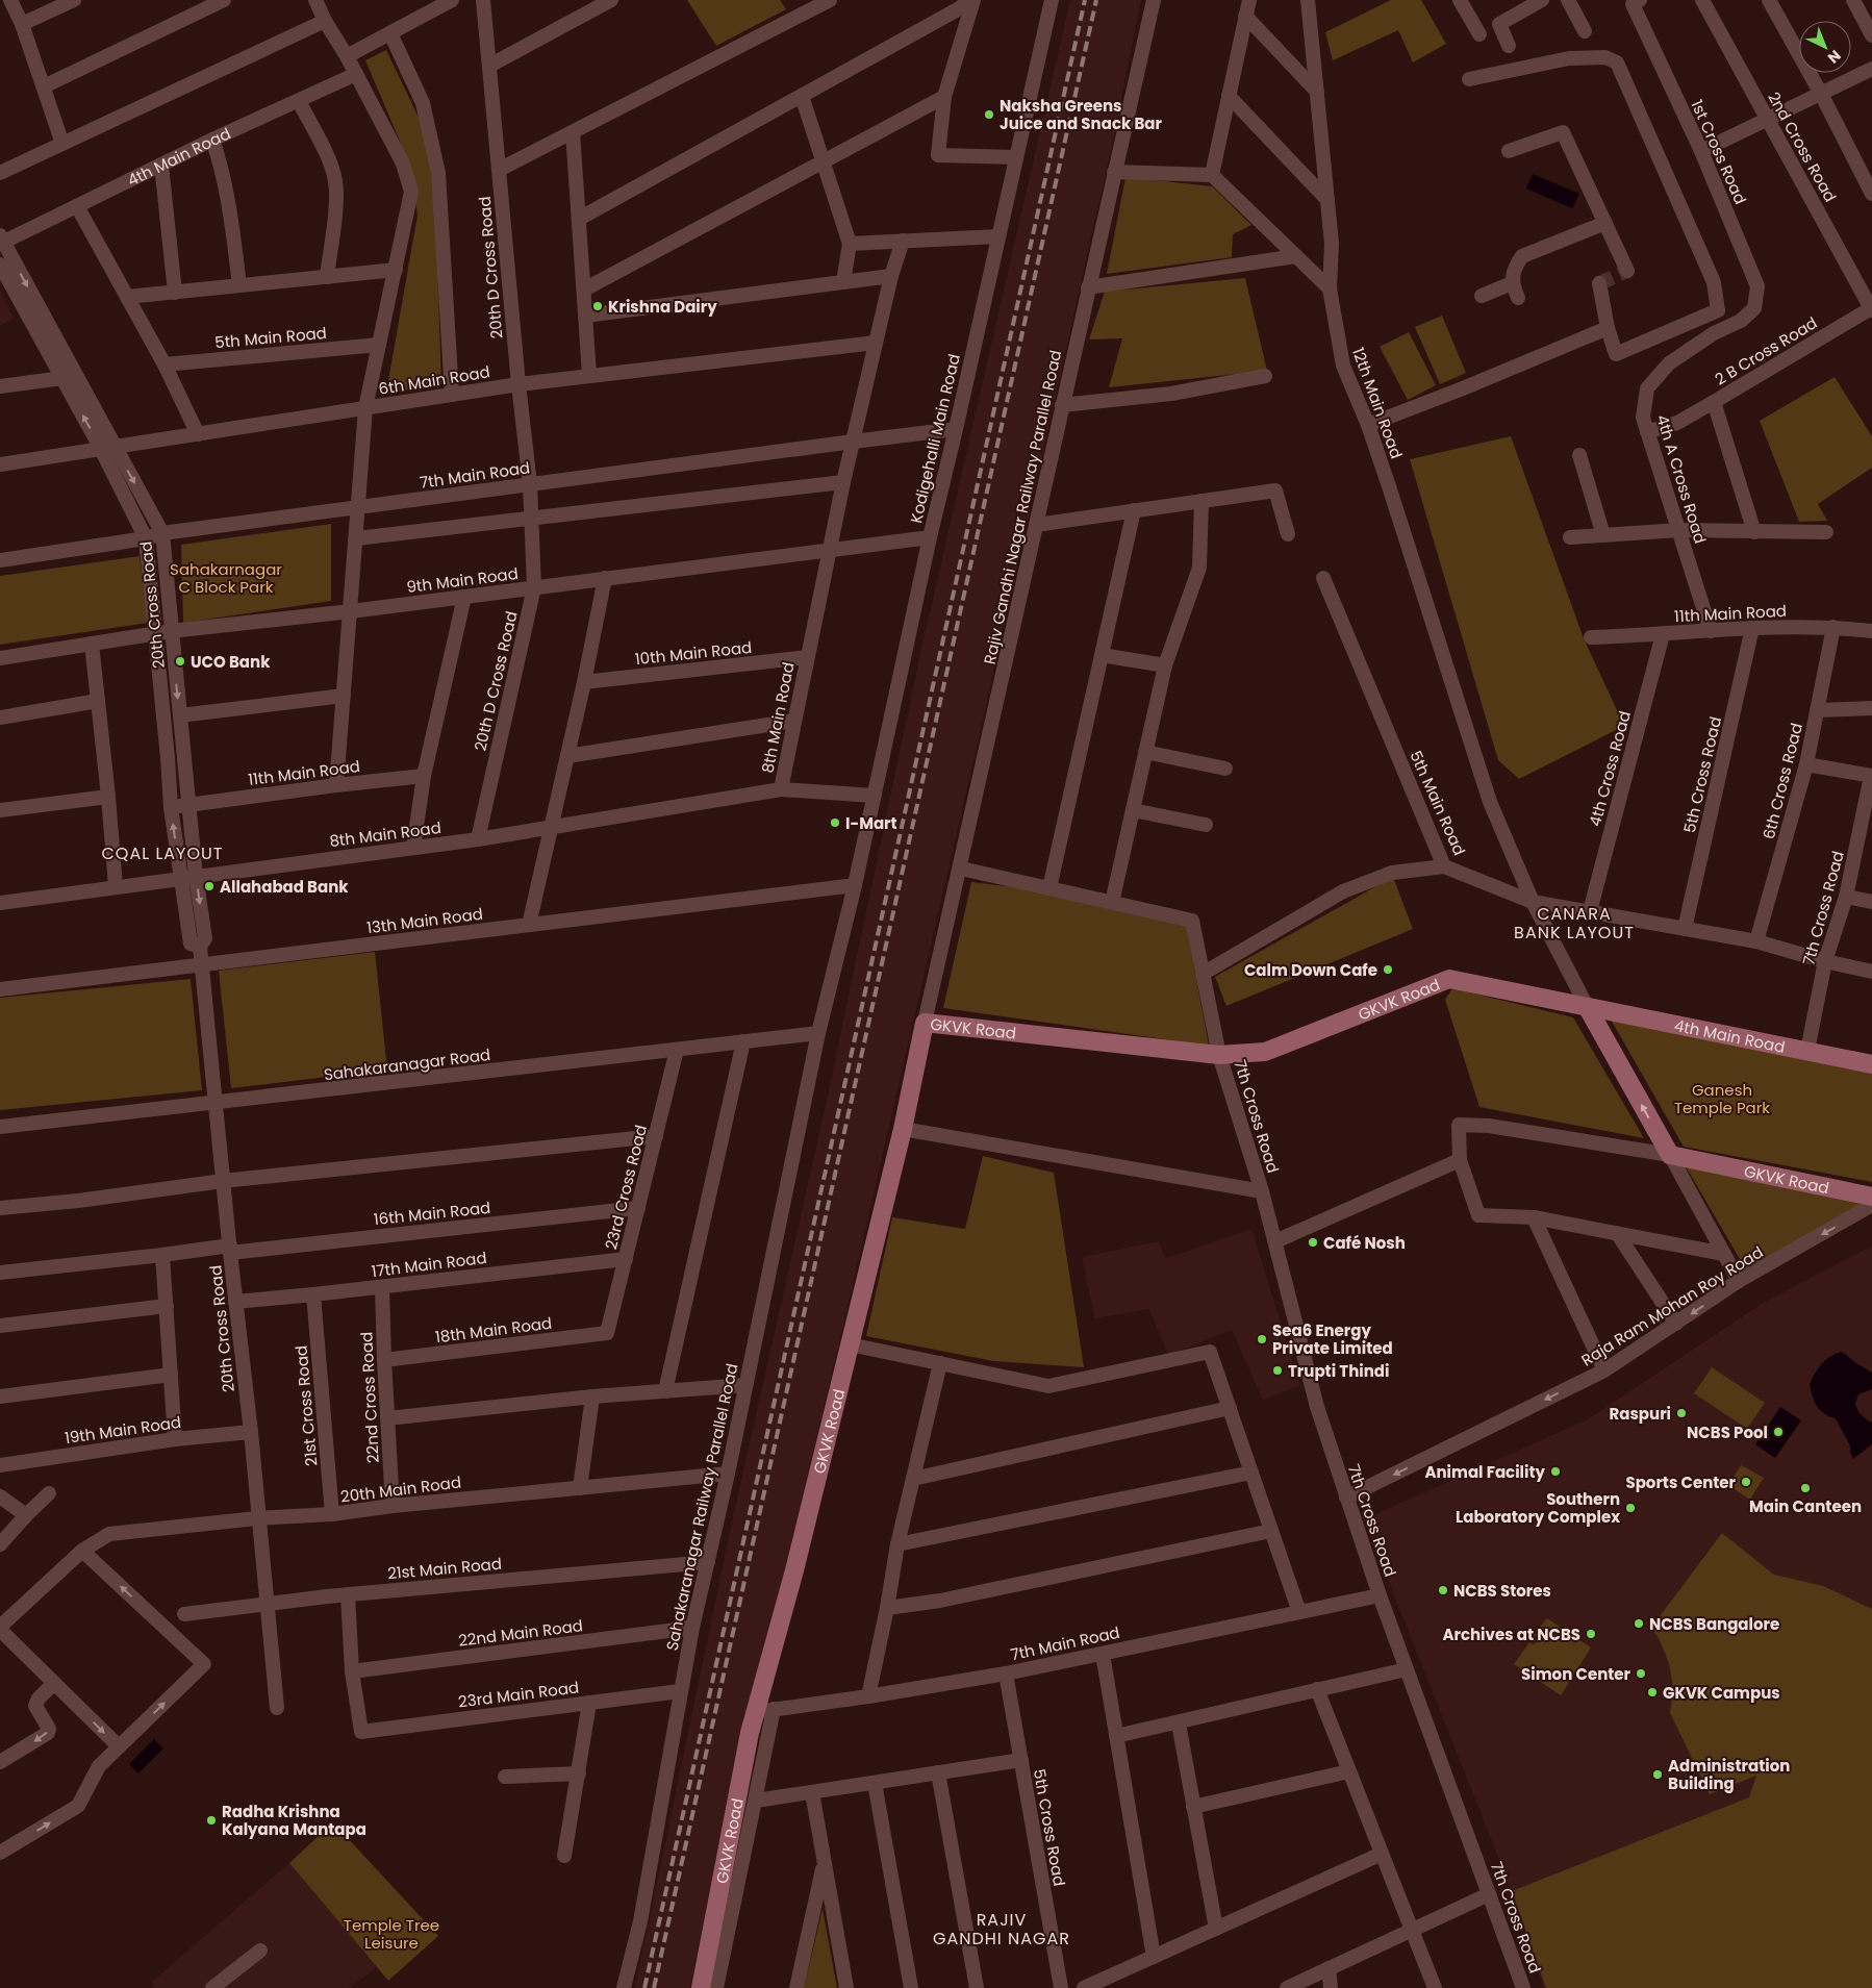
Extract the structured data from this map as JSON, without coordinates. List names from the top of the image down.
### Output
{
  "streets": {
    "main road": ["4th Main Road", "GKVK Road"],
    "street": [
      "2nd Cross Road",
      "1st Cross Road",
      "20th D Cross Road",
      "5th Main Road",
      "2 B Cross Road",
      "6th Main Road",
      "12th Main Road",
      "Kodigehalli Main Road",
      "7th Main Road",
      "4th A Cross Road",
      "Rajiv Gandhi Nagar Railway Parallel Road",
      "9th Main Road",
      "20th Cross Road",
      "11th Main Road",
      "10th Main Road",
      "8th Main Road",
      "4th Cross Road",
      "5th Cross Road",
      "6th Cross Road",
      "7th Cross Road",
      "13th Main Road",
      "Sahakaranagar Road",
      "23rd Cross Road",
      "16th Main Road",
      "17th Main Road",
      "Raja Ram Mohan Roy Road",
      "18th Main Road",
      "22nd Cross Road",
      "21st Cross Road",
      "19th Main Road",
      "20th Main Road",
      "Sahakaranagar Railway Parallel Road",
      "21st Main Road",
      "22nd Main Road",
      "23rd Main Road"
    ]
  },
  "crossings": [
    ["2nd Cross Road", "2 B Cross Road"],
    ["1st Cross Road", "4th A Cross Road"],
    ["4th Main Road", "12th Main Road"],
    ["4th Main Road", "20th Cross Road"],
    ["4th Main Road", "7th Cross Road"],
    ["4th Main Road", "GKVK Road"],
    ["20th D Cross Road", "6th Main Road"],
    ["20th D Cross Road", "7th Main Road"],
    ["20th D Cross Road", "9th Main Road"],
    ["20th D Cross Road", "8th Main Road"],
    ["5th Main Road", "12th Main Road"],
    ["5th Main Road", "4th Cross Road"],
    ["5th Main Road", "5th Cross Road"],
    ["5th Main Road", "6th Cross Road"],
    ["5th Main Road", "7th Cross Road"],
    ["2 B Cross Road", "4th A Cross Road"],
    ["6th Main Road", "20th Cross Road"],
    ["6th Main Road", "8th Main Road"],
    ["12th Main Road", "GKVK Road"],
    ["Kodigehalli Main Road", "7th Main Road"],
    ["Kodigehalli Main Road", "9th Main Road"],
    ["Kodigehalli Main Road", "13th Main Road"],
    ["Kodigehalli Main Road", "Sahakaranagar Railway Parallel Road"],
    ["7th Main Road", "20th Cross Road"],
    ["7th Main Road", "8th Main Road"],
    ["7th Main Road", "5th Cross Road"],
    ["7th Main Road", "7th Cross Road"],
    ["7th Main Road", "GKVK Road"],
    ["4th A Cross Road", "11th Main Road"],
    ["Rajiv Gandhi Nagar Railway Parallel Road", "GKVK Road"],
    ["9th Main Road", "20th Cross Road"],
    ["9th Main Road", "8th Main Road"],
    ["20th Cross Road", "11th Main Road"],
    ["20th Cross Road", "8th Main Road"],
    ["20th Cross Road", "13th Main Road"],
    ["20th Cross Road", "Sahakaranagar Road"],
    ["20th Cross Road", "16th Main Road"],
    ["20th Cross Road", "17th Main Road"],
    ["20th Cross Road", "19th Main Road"],
    ["20th Cross Road", "20th Main Road"],
    ["20th Cross Road", "21st Main Road"],
    ["11th Main Road", "4th Cross Road"],
    ["11th Main Road", "5th Cross Road"],
    ["11th Main Road", "6th Cross Road"],
    ["10th Main Road", "8th Main Road"],
    ["7th Cross Road", "GKVK Road"],
    ["7th Cross Road", "Raja Ram Mohan Roy Road"],
    ["13th Main Road", "Sahakaranagar Railway Parallel Road"],
    ["Sahakaranagar Road", "23rd Cross Road"],
    ["Sahakaranagar Road", "Sahakaranagar Railway Parallel Road"],
    ["23rd Cross Road", "16th Main Road"],
    ["23rd Cross Road", "17th Main Road"],
    ["23rd Cross Road", "18th Main Road"],
    ["17th Main Road", "22nd Cross Road"],
    ["17th Main Road", "21st Cross Road"],
    ["18th Main Road", "22nd Cross Road"],
    ["22nd Cross Road", "20th Main Road"],
    ["21st Cross Road", "20th Main Road"],
    ["20th Main Road", "Sahakaranagar Railway Parallel Road"],
    ["Sahakaranagar Railway Parallel Road", "21st Main Road"],
    ["Sahakaranagar Railway Parallel Road", "22nd Main Road"],
    ["Sahakaranagar Railway Parallel Road", "23rd Main Road"],
    ["22nd Main Road", "23rd Main Road"]
  ],
  "one_way": ["Raja Ram Mohan Roy Road"],
  "districts": ["CQAL LAYOUT", "CANARA BANK LAYOUT", "RAJIV GANDHI NAGAR"],
  "parks": ["Sahakarnagar C Block Park", "Ganesh Temple Park", "Temple Tree Leisure"],
  "places": [
    "Naksha Greens Juice and Snack Bar",
    "Krishna Dairy",
    "UCO Bank",
    "I-Mart",
    "Allahabad Bank",
    "Calm Down Cafe",
    "Café Nosh",
    "Sea6 Energy Private Limited",
    "Trupti Thindi",
    "Raspuri",
    "NCBS Pool",
    "Animal Facility",
    "Sports Center",
    "Main Canteen",
    "Southern Laboratory Complex",
    "NCBS Stores",
    "NCBS Bangalore",
    "Archives at NCBS",
    "Simon Center",
    "GKVK Campus",
    "Administration Building",
    "Radha Krishna Kalyana Mantapa"
  ],
  "north": "bottom right"
}
